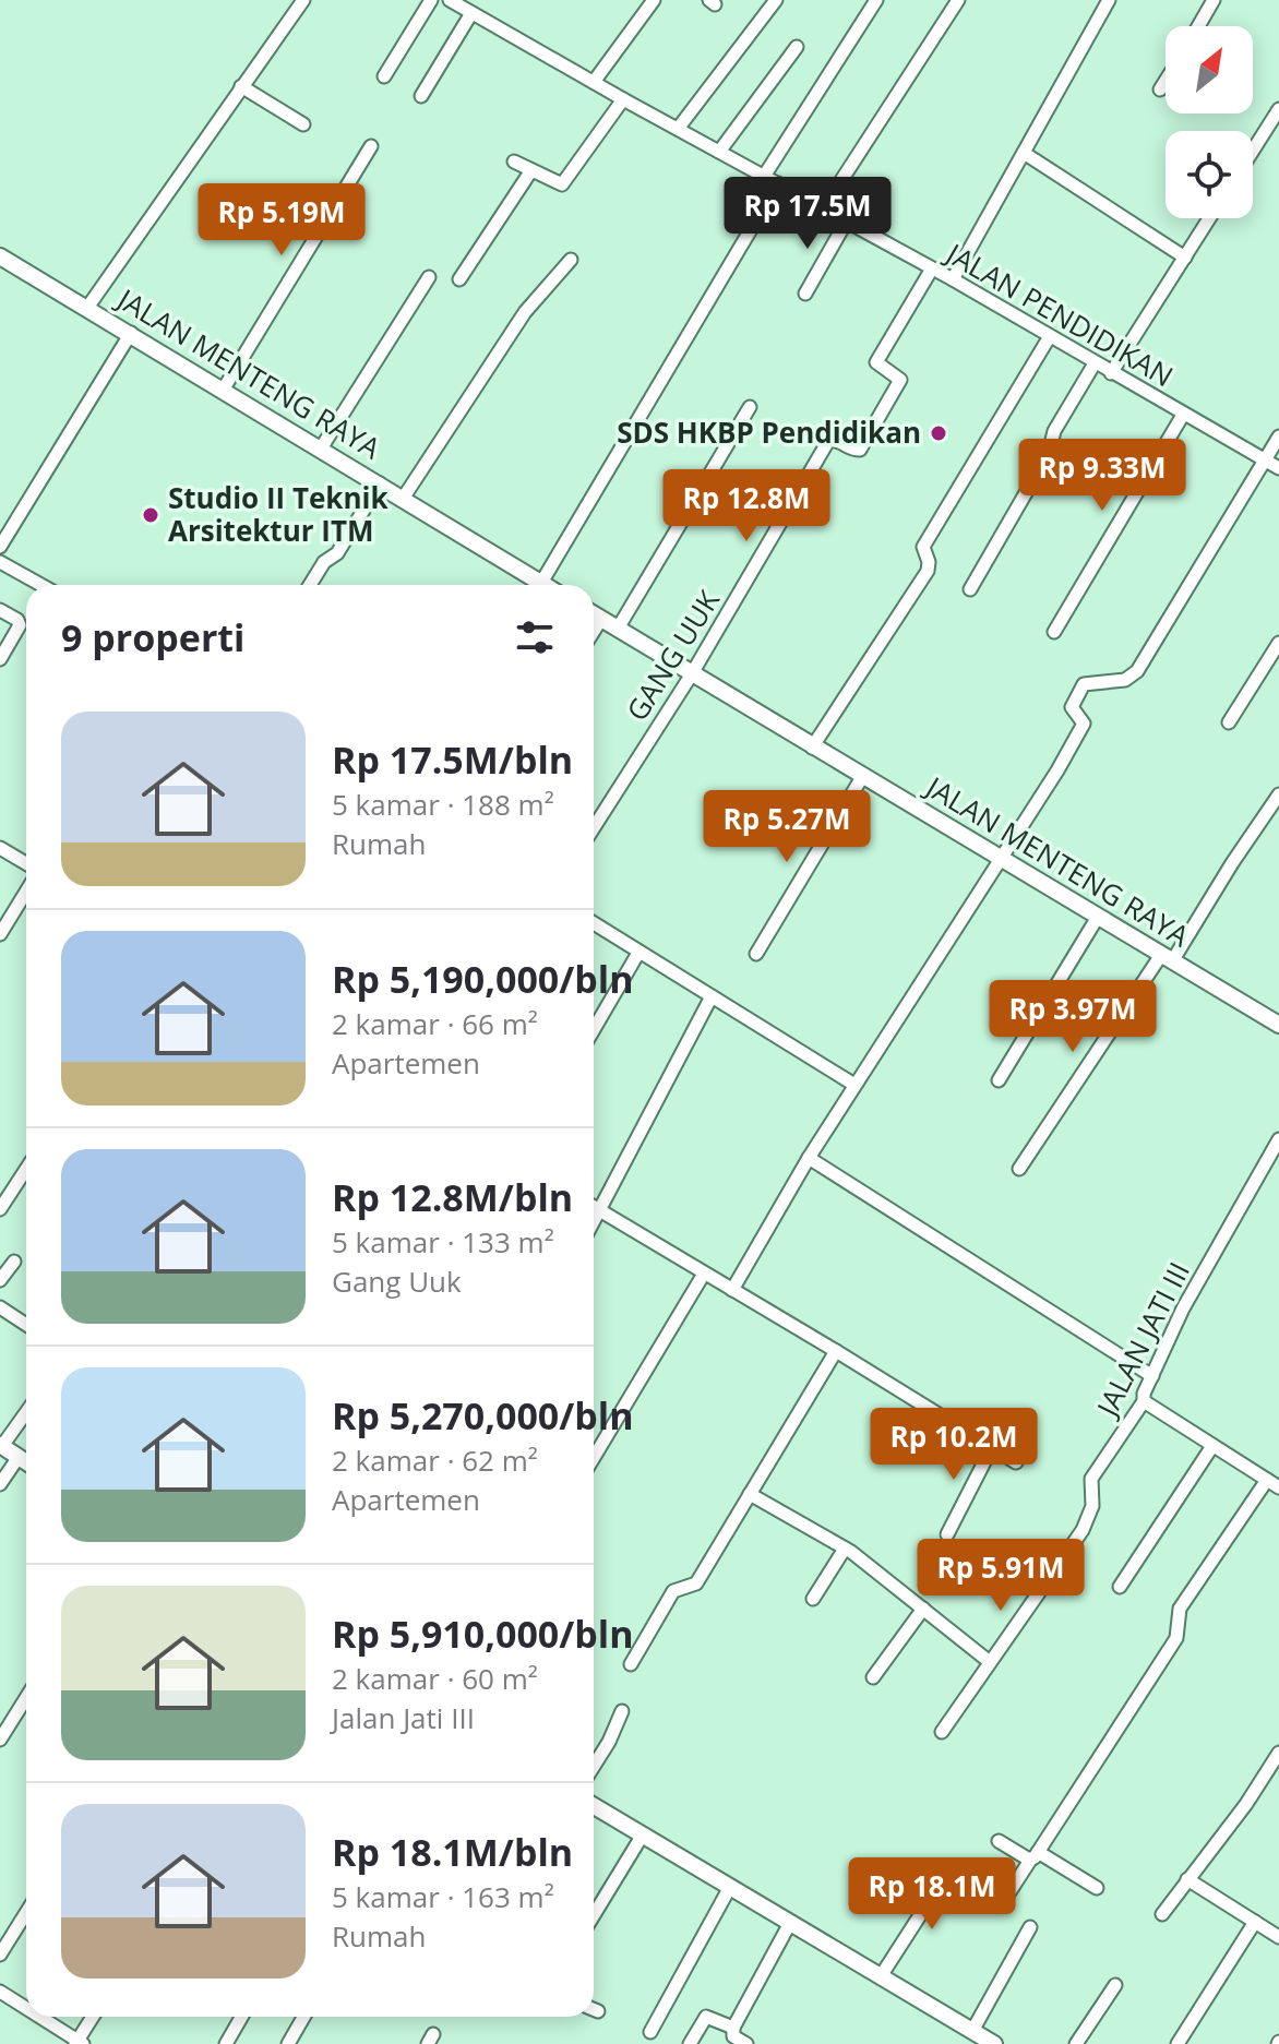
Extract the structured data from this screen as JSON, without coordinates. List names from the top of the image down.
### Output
{
  "streets": {
    "street": [
      "JALAN PENDIDIKAN",
      "JALAN MENTENG RAYA",
      "GANG UUK",
      "JALAN JATI III"
    ]
  },
  "crossings": [
    ["JALAN PENDIDIKAN", "GANG UUK"],
    ["JALAN MENTENG RAYA", "GANG UUK"]
  ],
  "places": ["SDS HKBP Pendidikan", "Studio II Teknik Arsitektur ITM"],
  "north": "top right",
  "page": {
    "price": [
      "Rp 17.5M",
      "Rp 5.19M",
      "Rp 9.33M",
      "Rp 12.8M",
      "Rp 5.27M",
      "Rp 3.97M",
      "Rp 10.2M",
      "Rp 5.91M",
      "Rp 18.1M"
    ],
    "heading": "9 properti",
    "list": [
      {
        "name": "Rp 17.5M/bln",
        "note": "5 kamar · 188 m² · Rumah"
      },
      {
        "name": "Rp 5,190,000/bln",
        "note": "2 kamar · 66 m² · Apartemen"
      },
      {
        "name": "Rp 12.8M/bln",
        "note": "5 kamar · 133 m² · Gang Uuk"
      },
      {
        "name": "Rp 5,270,000/bln",
        "note": "2 kamar · 62 m² · Apartemen"
      },
      {
        "name": "Rp 5,910,000/bln",
        "note": "2 kamar · 60 m² · Jalan Jati III"
      },
      {
        "name": "Rp 18.1M/bln",
        "note": "5 kamar · 163 m² · Rumah"
      }
    ]
  }
}
